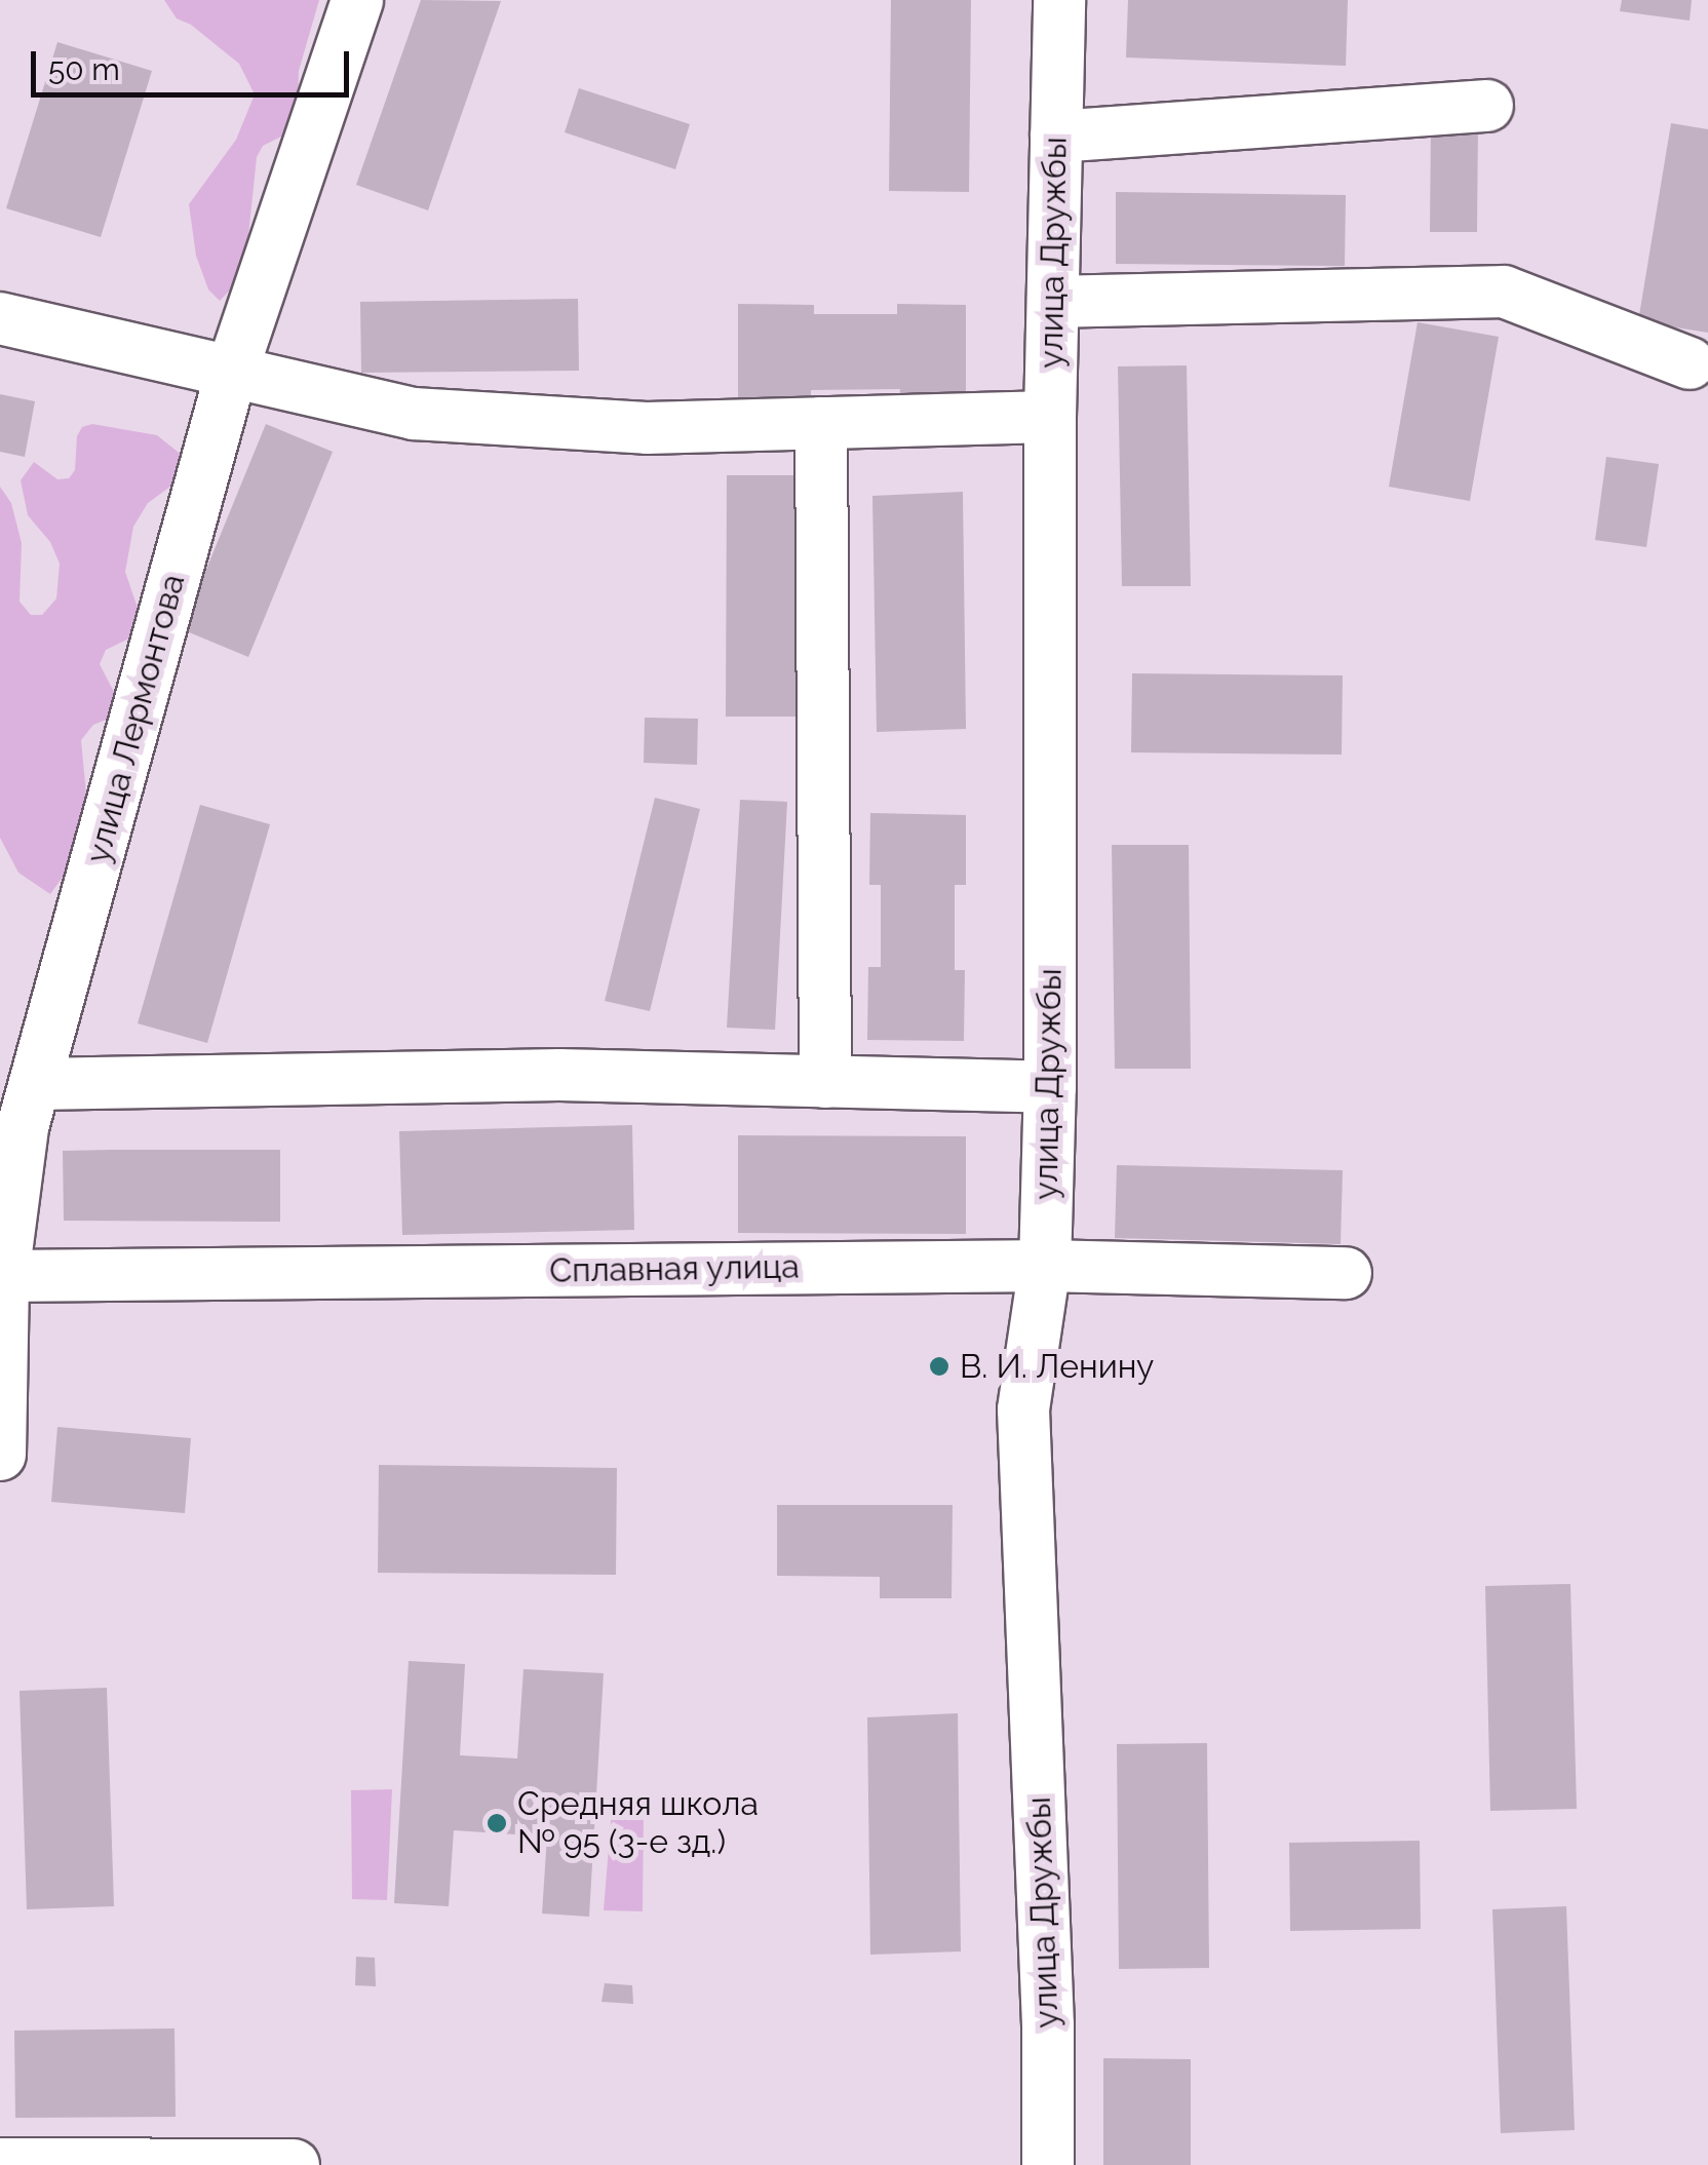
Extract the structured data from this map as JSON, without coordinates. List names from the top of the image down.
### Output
{
  "streets": {
    "street": ["улица Дружбы", "улица Лермонтова", "Сплавная улица"]
  },
  "crossings": [
    ["улица Дружбы", "Сплавная улица"],
    ["улица Лермонтова", "Сплавная улица"]
  ],
  "places": ["В. И. Ленину", "Средняя школа № 95 (3-е зд.)"],
  "scale_bar": "50 m"
}
